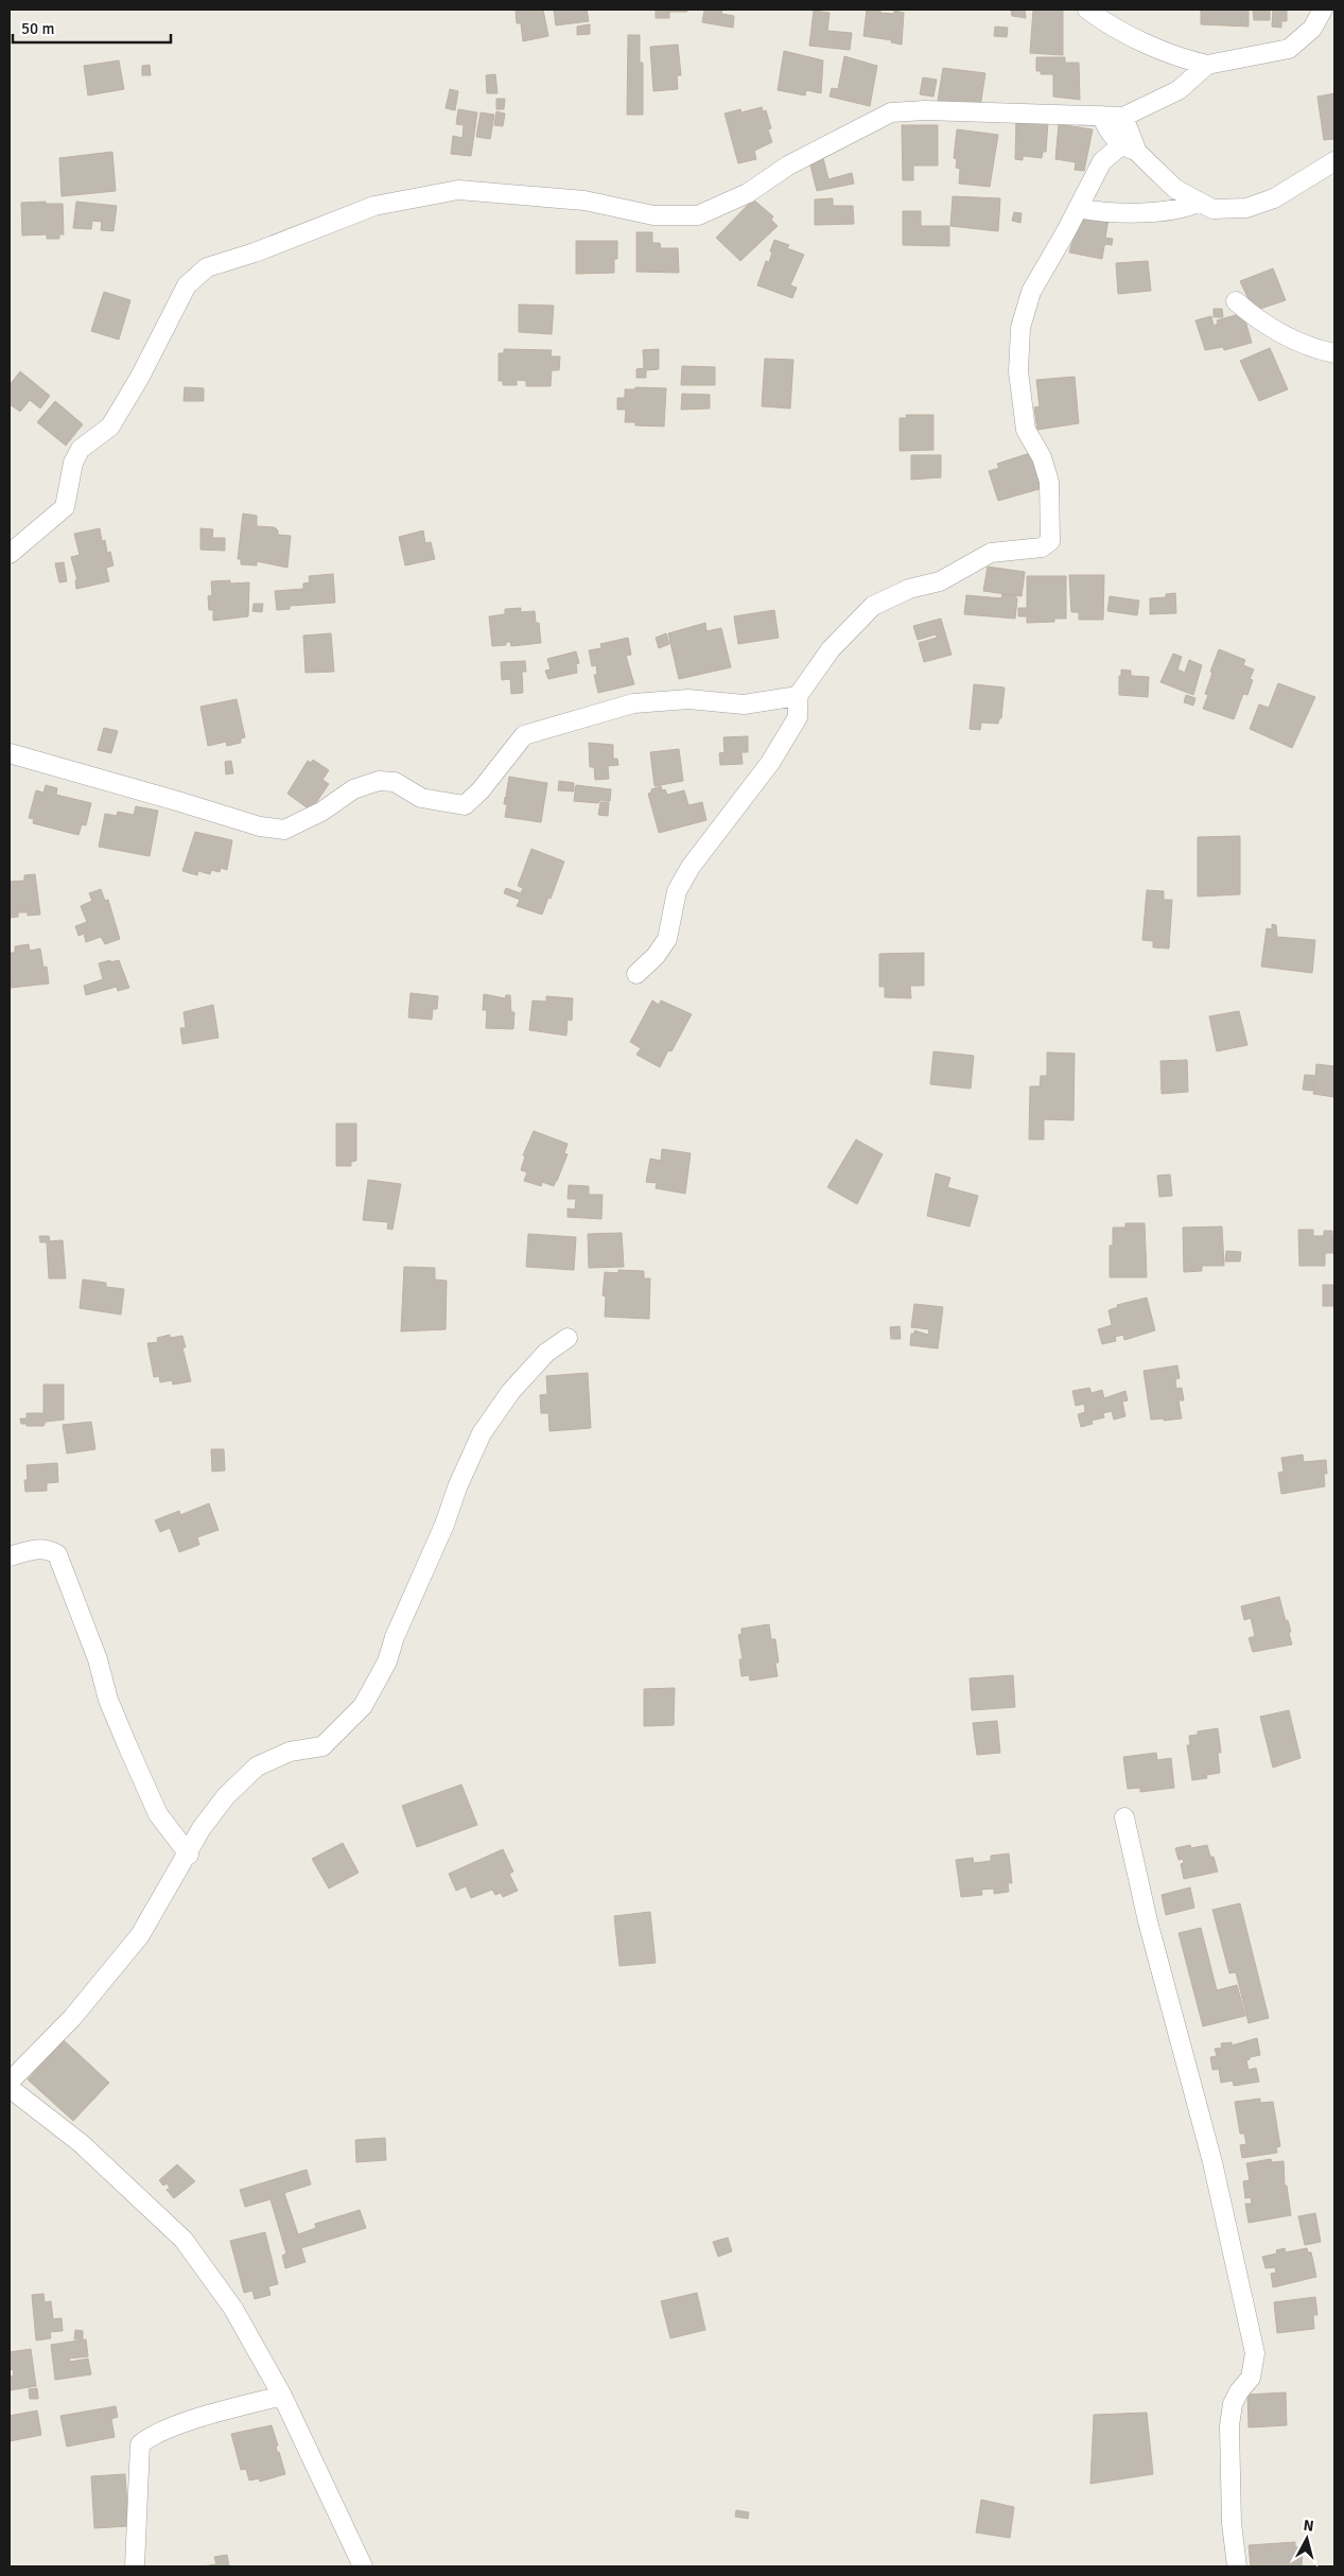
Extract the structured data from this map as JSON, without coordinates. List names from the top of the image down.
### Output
{
  "scale_bar": "50 m",
  "north": "top"
}
